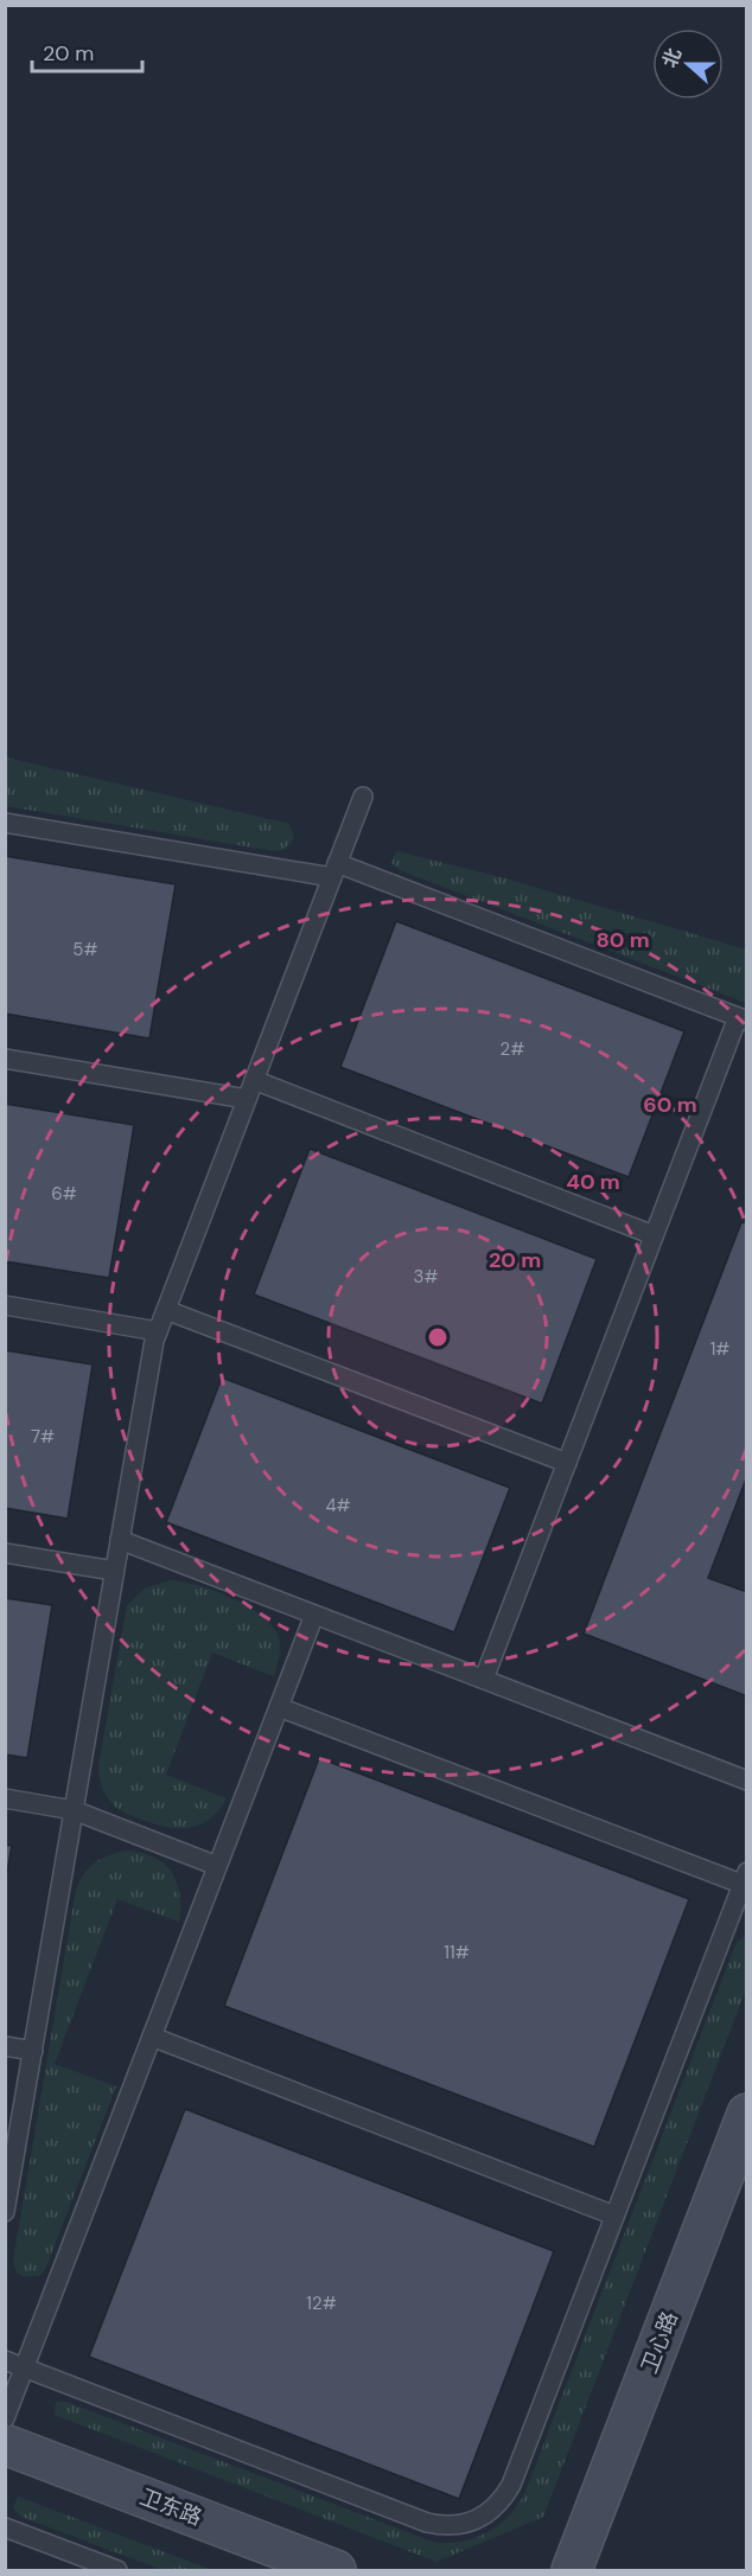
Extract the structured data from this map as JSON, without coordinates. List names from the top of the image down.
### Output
{
  "streets": {
    "street": ["卫心路", "卫东路"]
  },
  "house_numbers": [
    "5#",
    "2#",
    "6#",
    "3#",
    "1#",
    "7#",
    "4#",
    "11#",
    "12#"
  ],
  "scale_bar": "20 m",
  "north": "left",
  "rings": [
    "80 m",
    "60 m",
    "40 m",
    "20 m"
  ]
}
